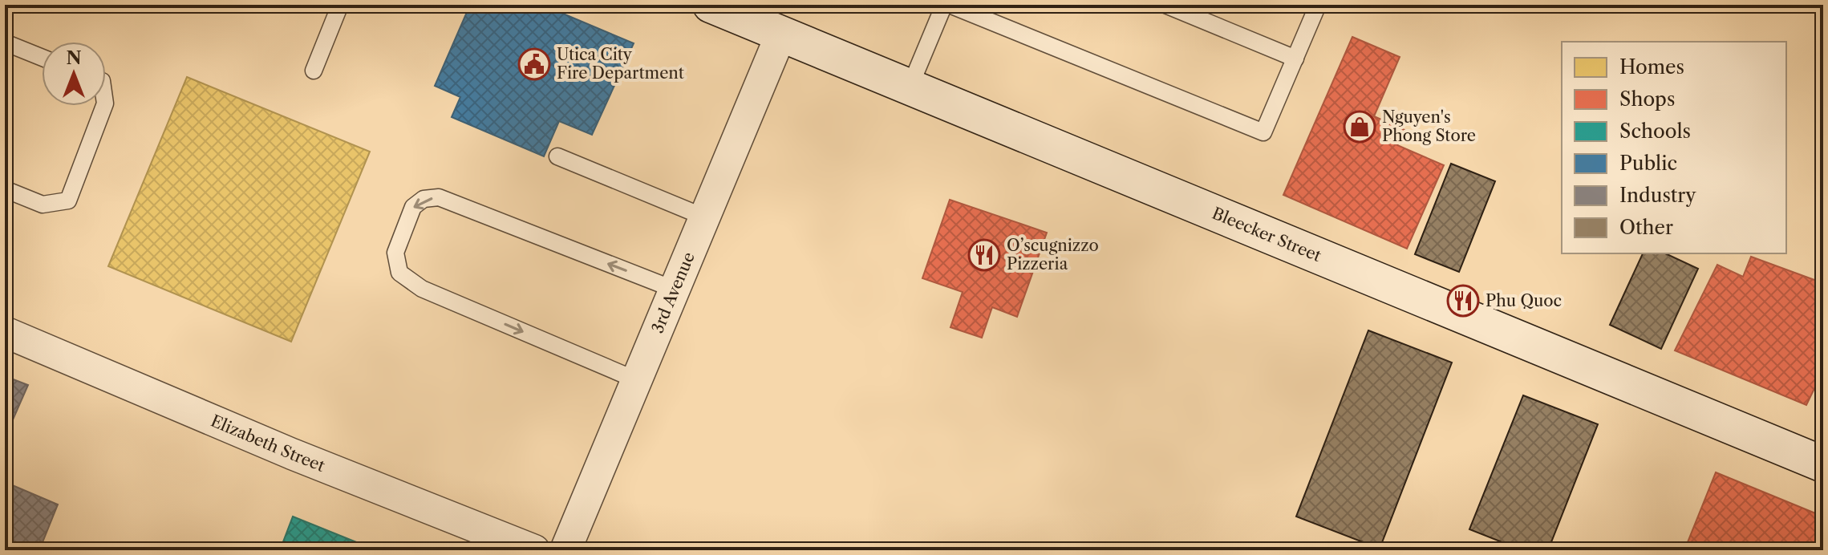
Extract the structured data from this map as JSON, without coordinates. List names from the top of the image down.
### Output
{
  "streets": {
    "street": ["Bleecker Street", "3rd Avenue", "Elizabeth Street"]
  },
  "crossings": [
    ["Bleecker Street", "3rd Avenue"]
  ],
  "places": {
    "public building": ["Utica City Fire Department"],
    "shop": ["Nguyen's Phong Store"],
    "restaurant": ["O’scugnizzo Pizzeria", "Phu Quoc"]
  },
  "legend": [
    "Homes",
    "Shops",
    "Schools",
    "Public",
    "Industry",
    "Other"
  ],
  "north": "top"
}
